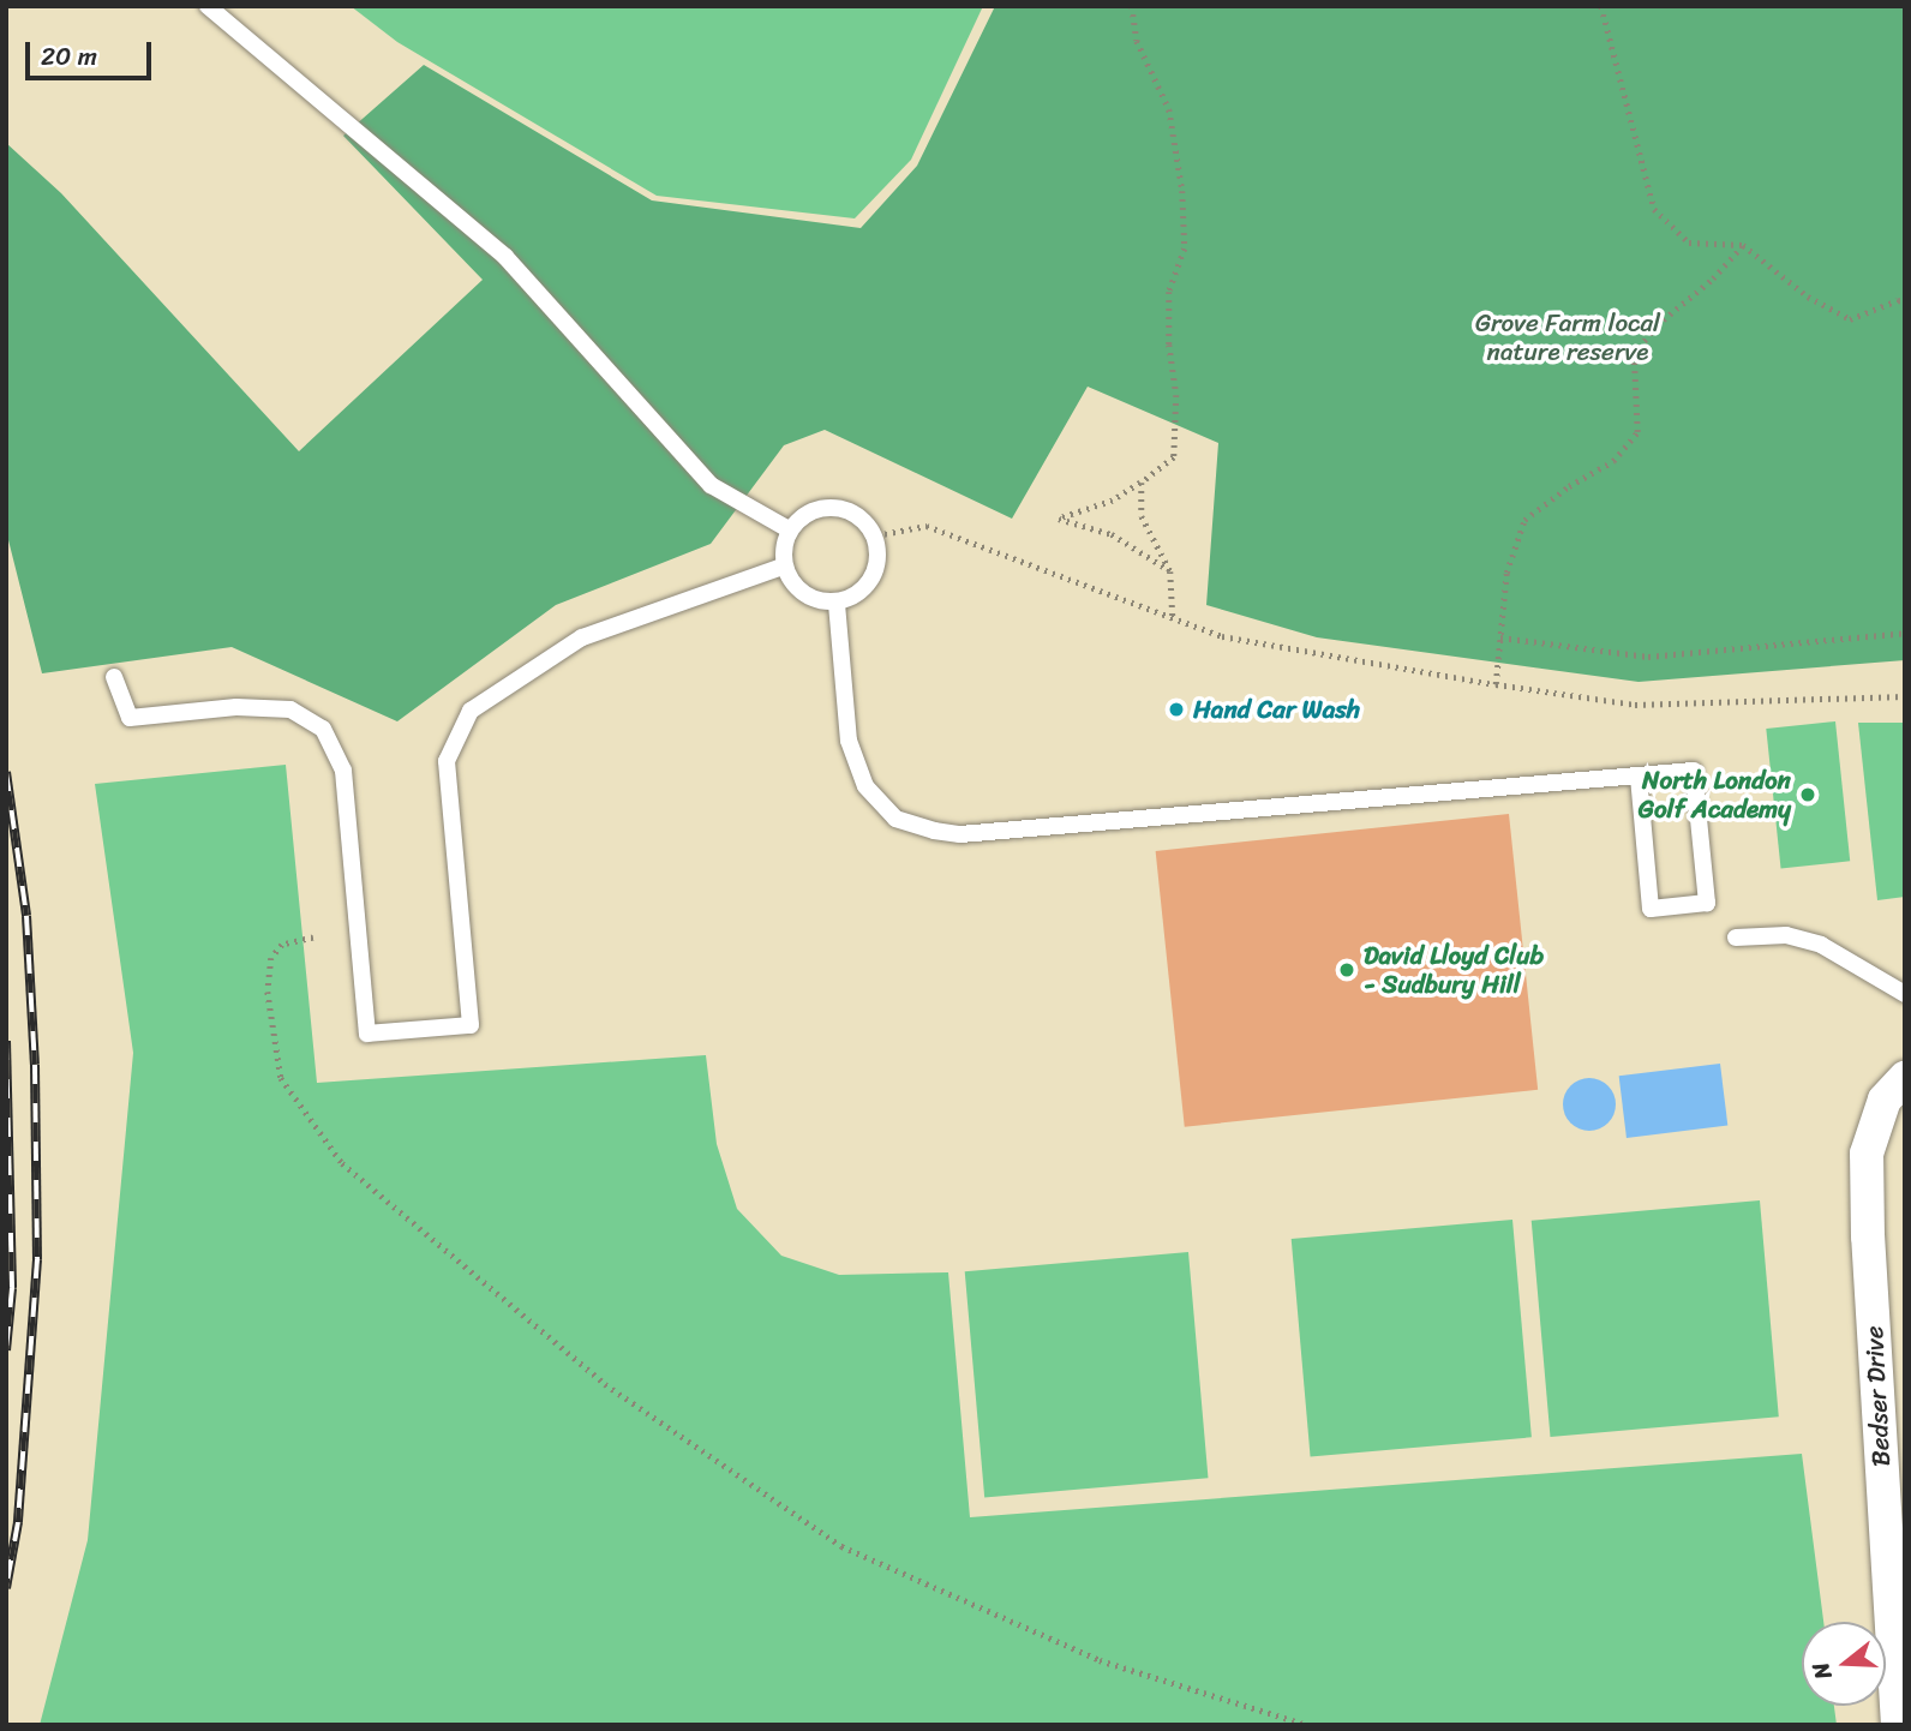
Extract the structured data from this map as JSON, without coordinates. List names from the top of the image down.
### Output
{
  "streets": {
    "street": ["Bedser Drive"]
  },
  "parks": ["Grove Farm local nature reserve"],
  "places": ["Hand Car Wash", "North London Golf Academy", "David Lloyd Club - Sudbury Hill"],
  "scale_bar": "20 m",
  "north": "left"
}
